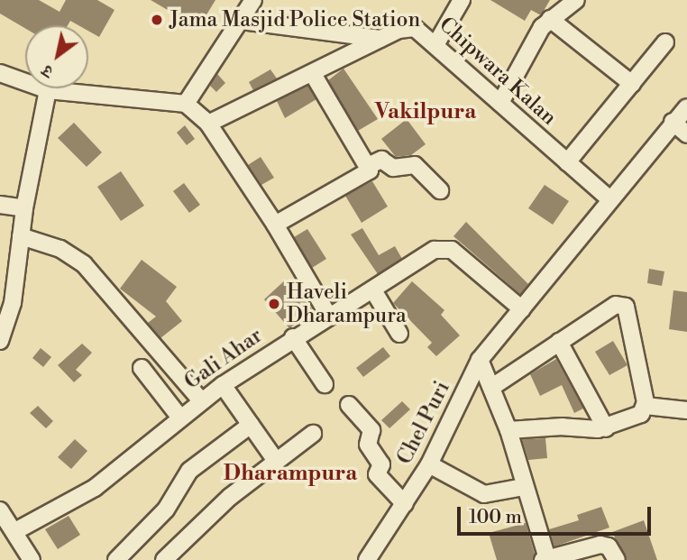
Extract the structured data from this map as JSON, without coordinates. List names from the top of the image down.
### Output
{
  "streets": {
    "street": ["Chipwara Kalan", "Gali Ahar", "Chel Puri"]
  },
  "crossings": [
    ["Chipwara Kalan", "Chel Puri"],
    ["Gali Ahar", "Chel Puri"]
  ],
  "districts": ["Vakilpura", "Dharampura"],
  "places": ["Jama Masjid Police Station", "Haveli Dharampura"],
  "scale_bar": "100 m",
  "north": "bottom left"
}
